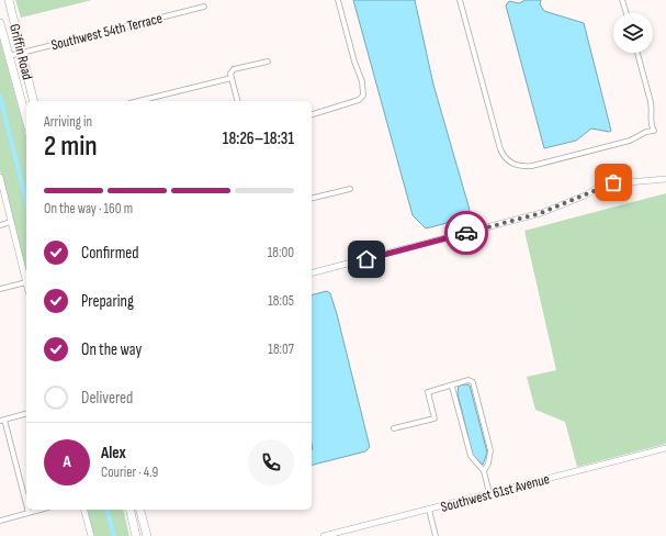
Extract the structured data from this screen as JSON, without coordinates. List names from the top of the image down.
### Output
{
  "streets": {
    "main road": ["Griffin Road"],
    "street": ["Southwest 54th Terrace", "Southwest 61st Avenue"]
  },
  "crossings": [
    ["Southwest 54th Terrace", "Griffin Road"]
  ],
  "page": {
    "heading": ["2 min", "Arriving in", "18:26–18:31"],
    "panel": ["Alex", "Courier · 4.9"],
    "bar": "On the way · 160 m",
    "list": [
      ["Confirmed", "18:00"],
      ["Preparing", "18:05"],
      ["On the way", "18:07"],
      "Delivered"
    ],
    "round": "A"
  }
}
